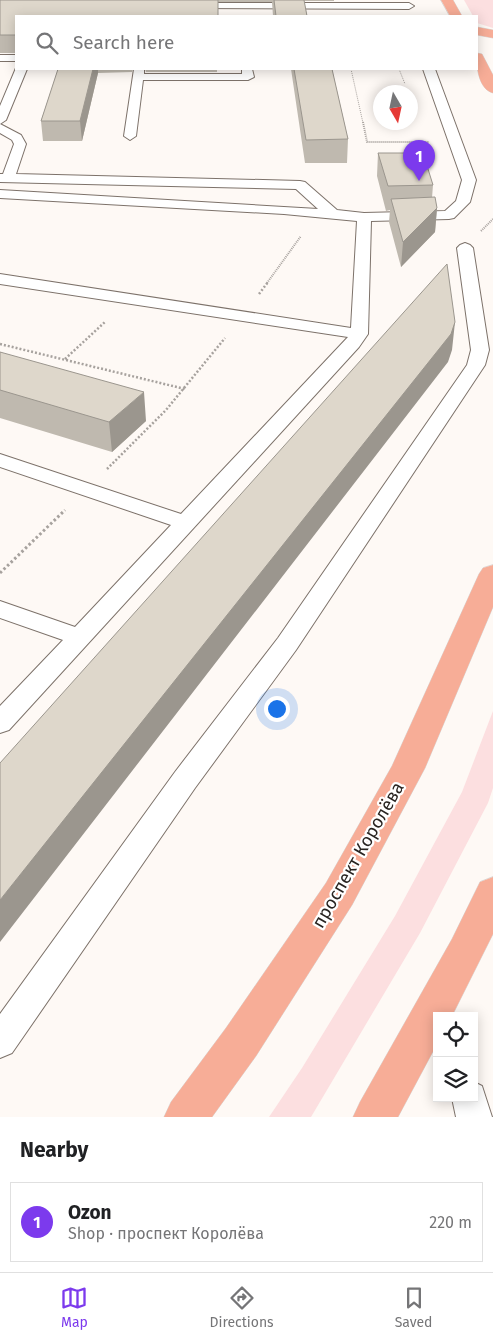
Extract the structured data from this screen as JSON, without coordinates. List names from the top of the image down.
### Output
{
  "streets": {
    "main road": ["проспект Королёва"]
  },
  "north": "bottom",
  "page": {
    "search": "Search here",
    "pins": "1",
    "heading": "Nearby",
    "list": [
      {
        "mark": "1",
        "name": "Ozon",
        "note": "Shop · проспект Королёва",
        "value": "220 m"
      }
    ],
    "nav": ["Map", "Directions", "Saved"]
  }
}
